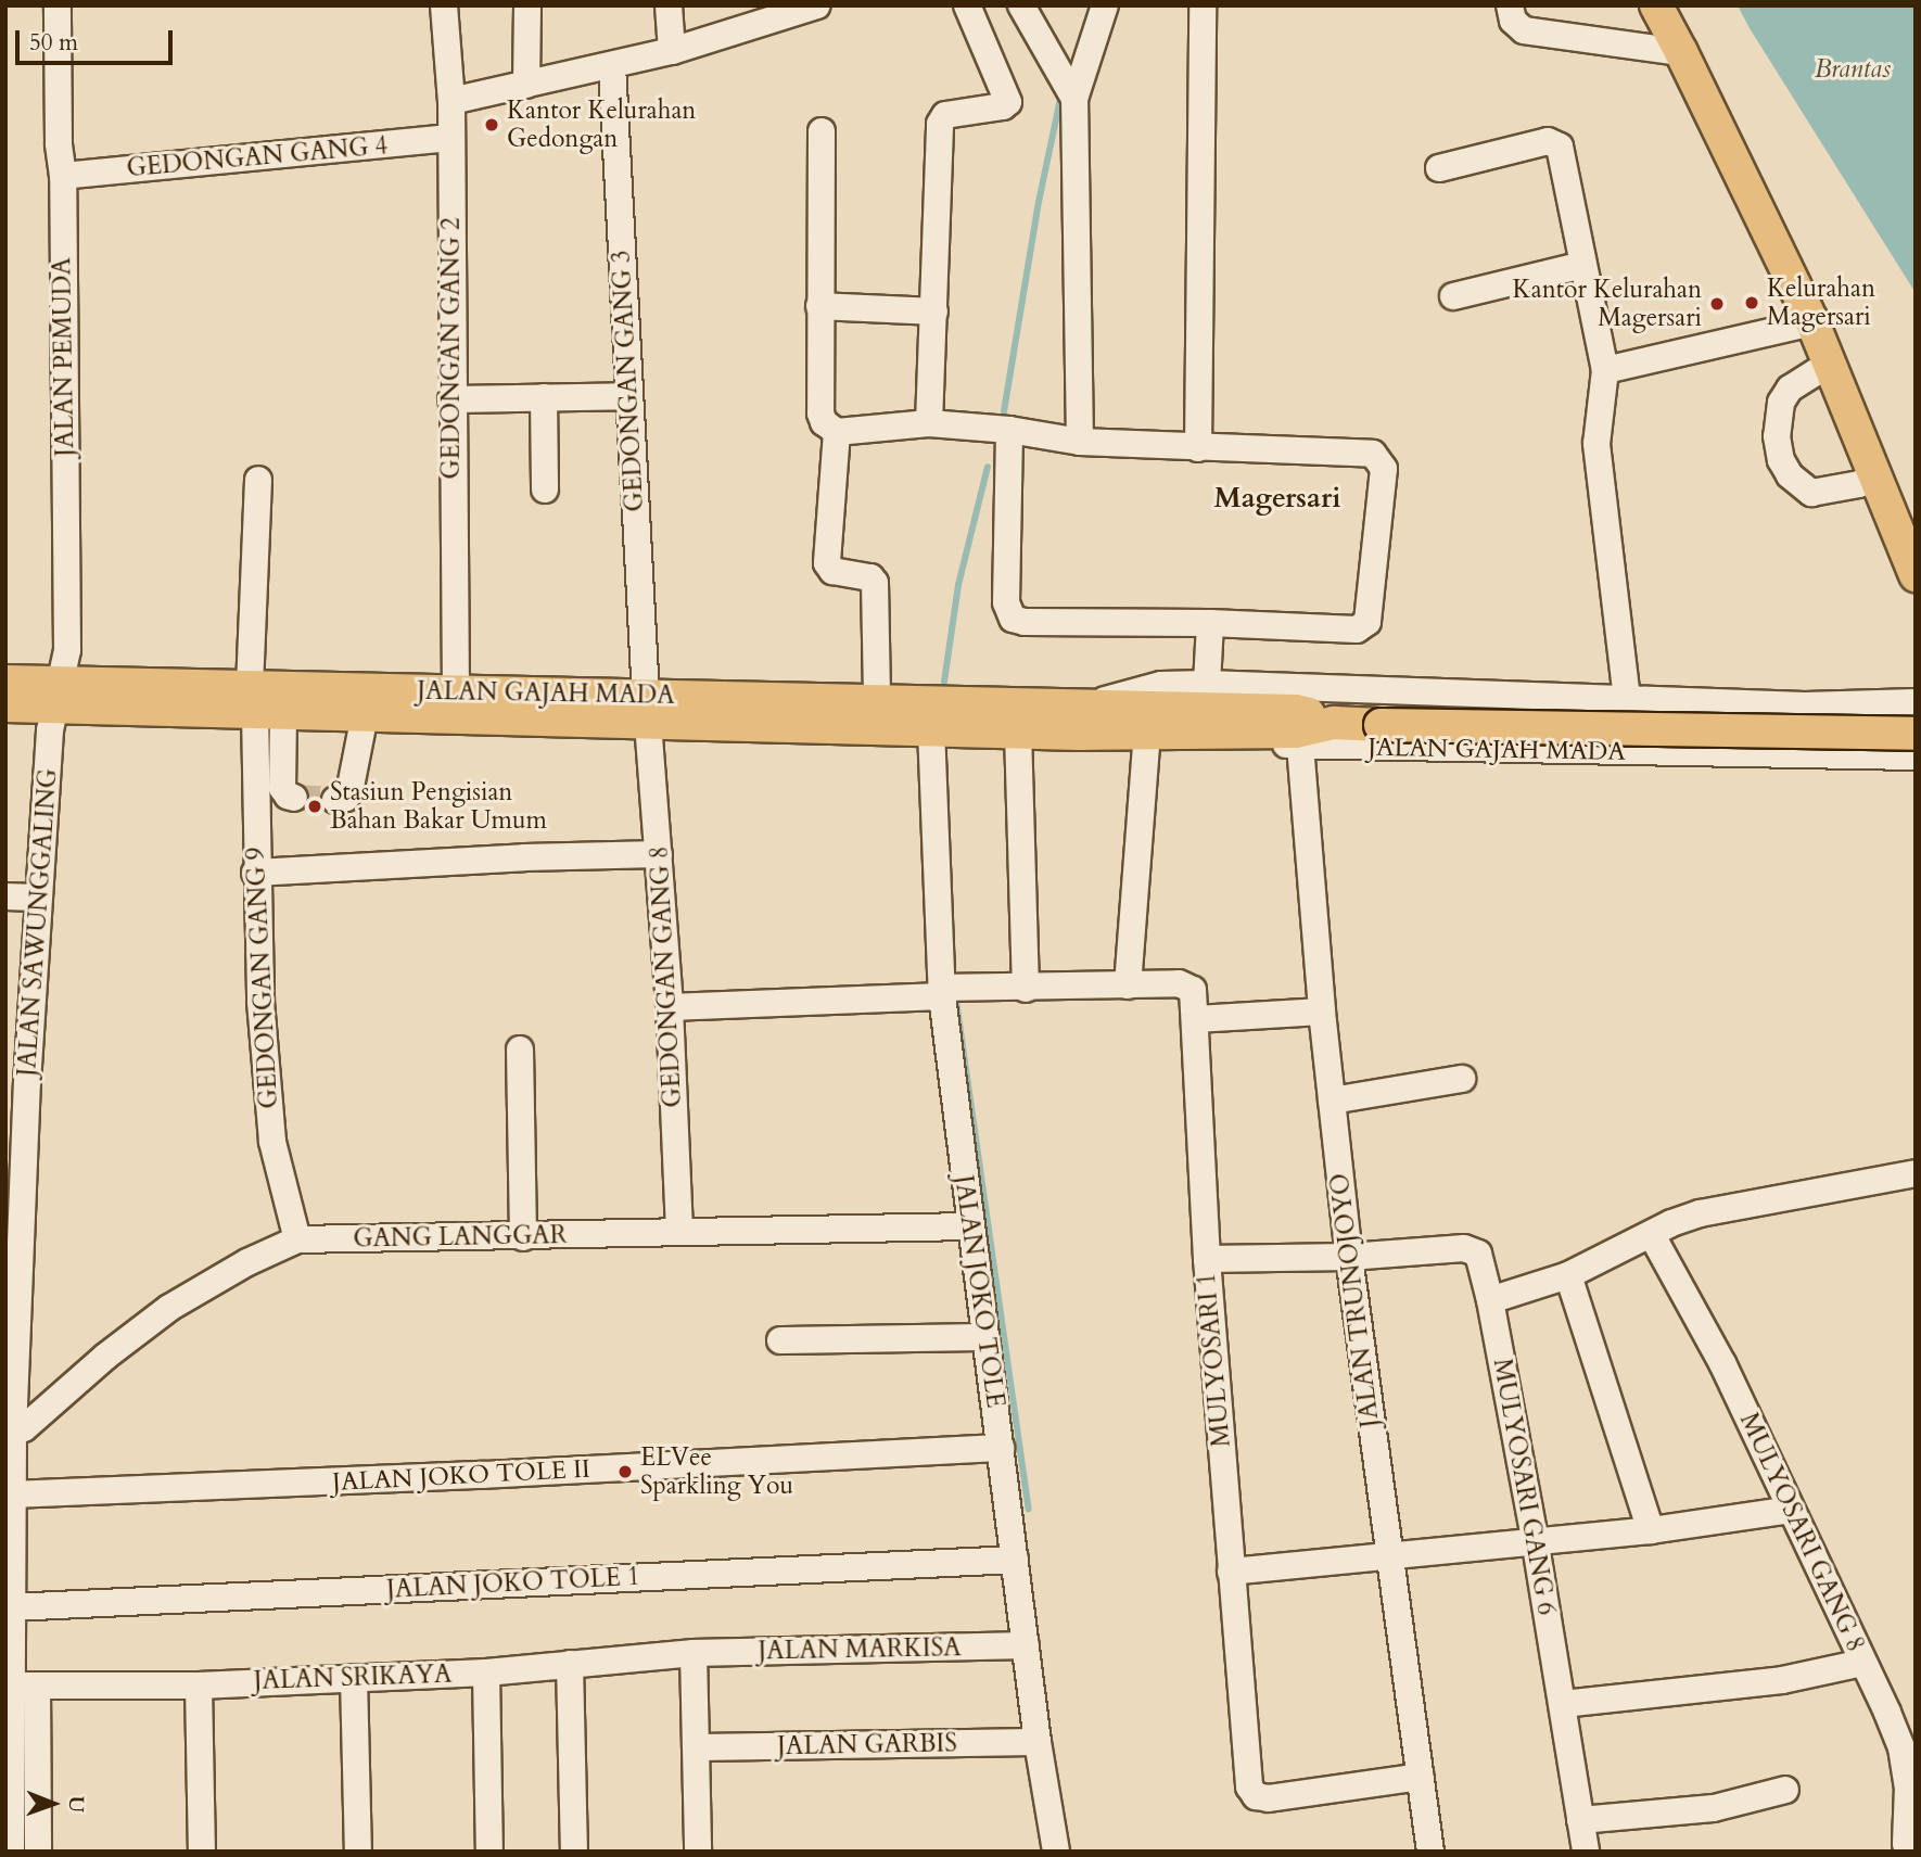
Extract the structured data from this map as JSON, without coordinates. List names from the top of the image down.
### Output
{
  "streets": {
    "main road": ["JALAN GAJAH MADA"],
    "street": [
      "GEDONGAN GANG 4",
      "GEDONGAN GANG 2",
      "JALAN PEMUDA",
      "GEDONGAN GANG 3",
      "JALAN SAWUNGGALING",
      "GEDONGAN GANG 8",
      "GEDONGAN GANG 9",
      "GANG LANGGAR",
      "JALAN JOKO TOLE",
      "JALAN TRUNOJOYO",
      "MULYOSARI 1",
      "JALAN JOKO TOLE II",
      "MULYOSARI GANG 6",
      "MULYOSARI GANG 8",
      "JALAN JOKO TOLE 1",
      "JALAN MARKISA",
      "JALAN SRIKAYA",
      "JALAN GARBIS"
    ]
  },
  "crossings": [
    ["GEDONGAN GANG 4", "GEDONGAN GANG 2"],
    ["GEDONGAN GANG 4", "JALAN PEMUDA"],
    ["GEDONGAN GANG 2", "JALAN GAJAH MADA"],
    ["JALAN PEMUDA", "JALAN GAJAH MADA"],
    ["JALAN PEMUDA", "JALAN SAWUNGGALING"],
    ["GEDONGAN GANG 3", "JALAN GAJAH MADA"],
    ["GEDONGAN GANG 3", "GEDONGAN GANG 8"],
    ["JALAN GAJAH MADA", "JALAN SAWUNGGALING"],
    ["JALAN GAJAH MADA", "GEDONGAN GANG 8"],
    ["JALAN GAJAH MADA", "GEDONGAN GANG 9"],
    ["JALAN GAJAH MADA", "JALAN JOKO TOLE"],
    ["JALAN GAJAH MADA", "JALAN TRUNOJOYO"],
    ["JALAN SAWUNGGALING", "GANG LANGGAR"],
    ["JALAN SAWUNGGALING", "JALAN JOKO TOLE II"],
    ["JALAN SAWUNGGALING", "JALAN JOKO TOLE 1"],
    ["JALAN SAWUNGGALING", "JALAN SRIKAYA"],
    ["GEDONGAN GANG 8", "GANG LANGGAR"],
    ["GEDONGAN GANG 8", "MULYOSARI 1"],
    ["GEDONGAN GANG 9", "GANG LANGGAR"],
    ["GANG LANGGAR", "JALAN JOKO TOLE"],
    ["JALAN JOKO TOLE", "MULYOSARI 1"],
    ["JALAN JOKO TOLE", "JALAN JOKO TOLE II"],
    ["JALAN JOKO TOLE", "JALAN JOKO TOLE 1"],
    ["JALAN JOKO TOLE", "JALAN MARKISA"],
    ["JALAN JOKO TOLE", "JALAN GARBIS"],
    ["JALAN TRUNOJOYO", "MULYOSARI 1"],
    ["JALAN TRUNOJOYO", "MULYOSARI GANG 6"],
    ["MULYOSARI 1", "MULYOSARI GANG 6"],
    ["JALAN MARKISA", "JALAN SRIKAYA"]
  ],
  "districts": ["Magersari"],
  "water": ["Brantas"],
  "places": [
    "Kantor Kelurahan Gedongan",
    "Kelurahan Magersari",
    "Kantor Kelurahan Magersari",
    "Stasiun Pengisian Bahan Bakar Umum",
    "ELVee Sparkling You"
  ],
  "scale_bar": "50 m",
  "north": "right"
}
